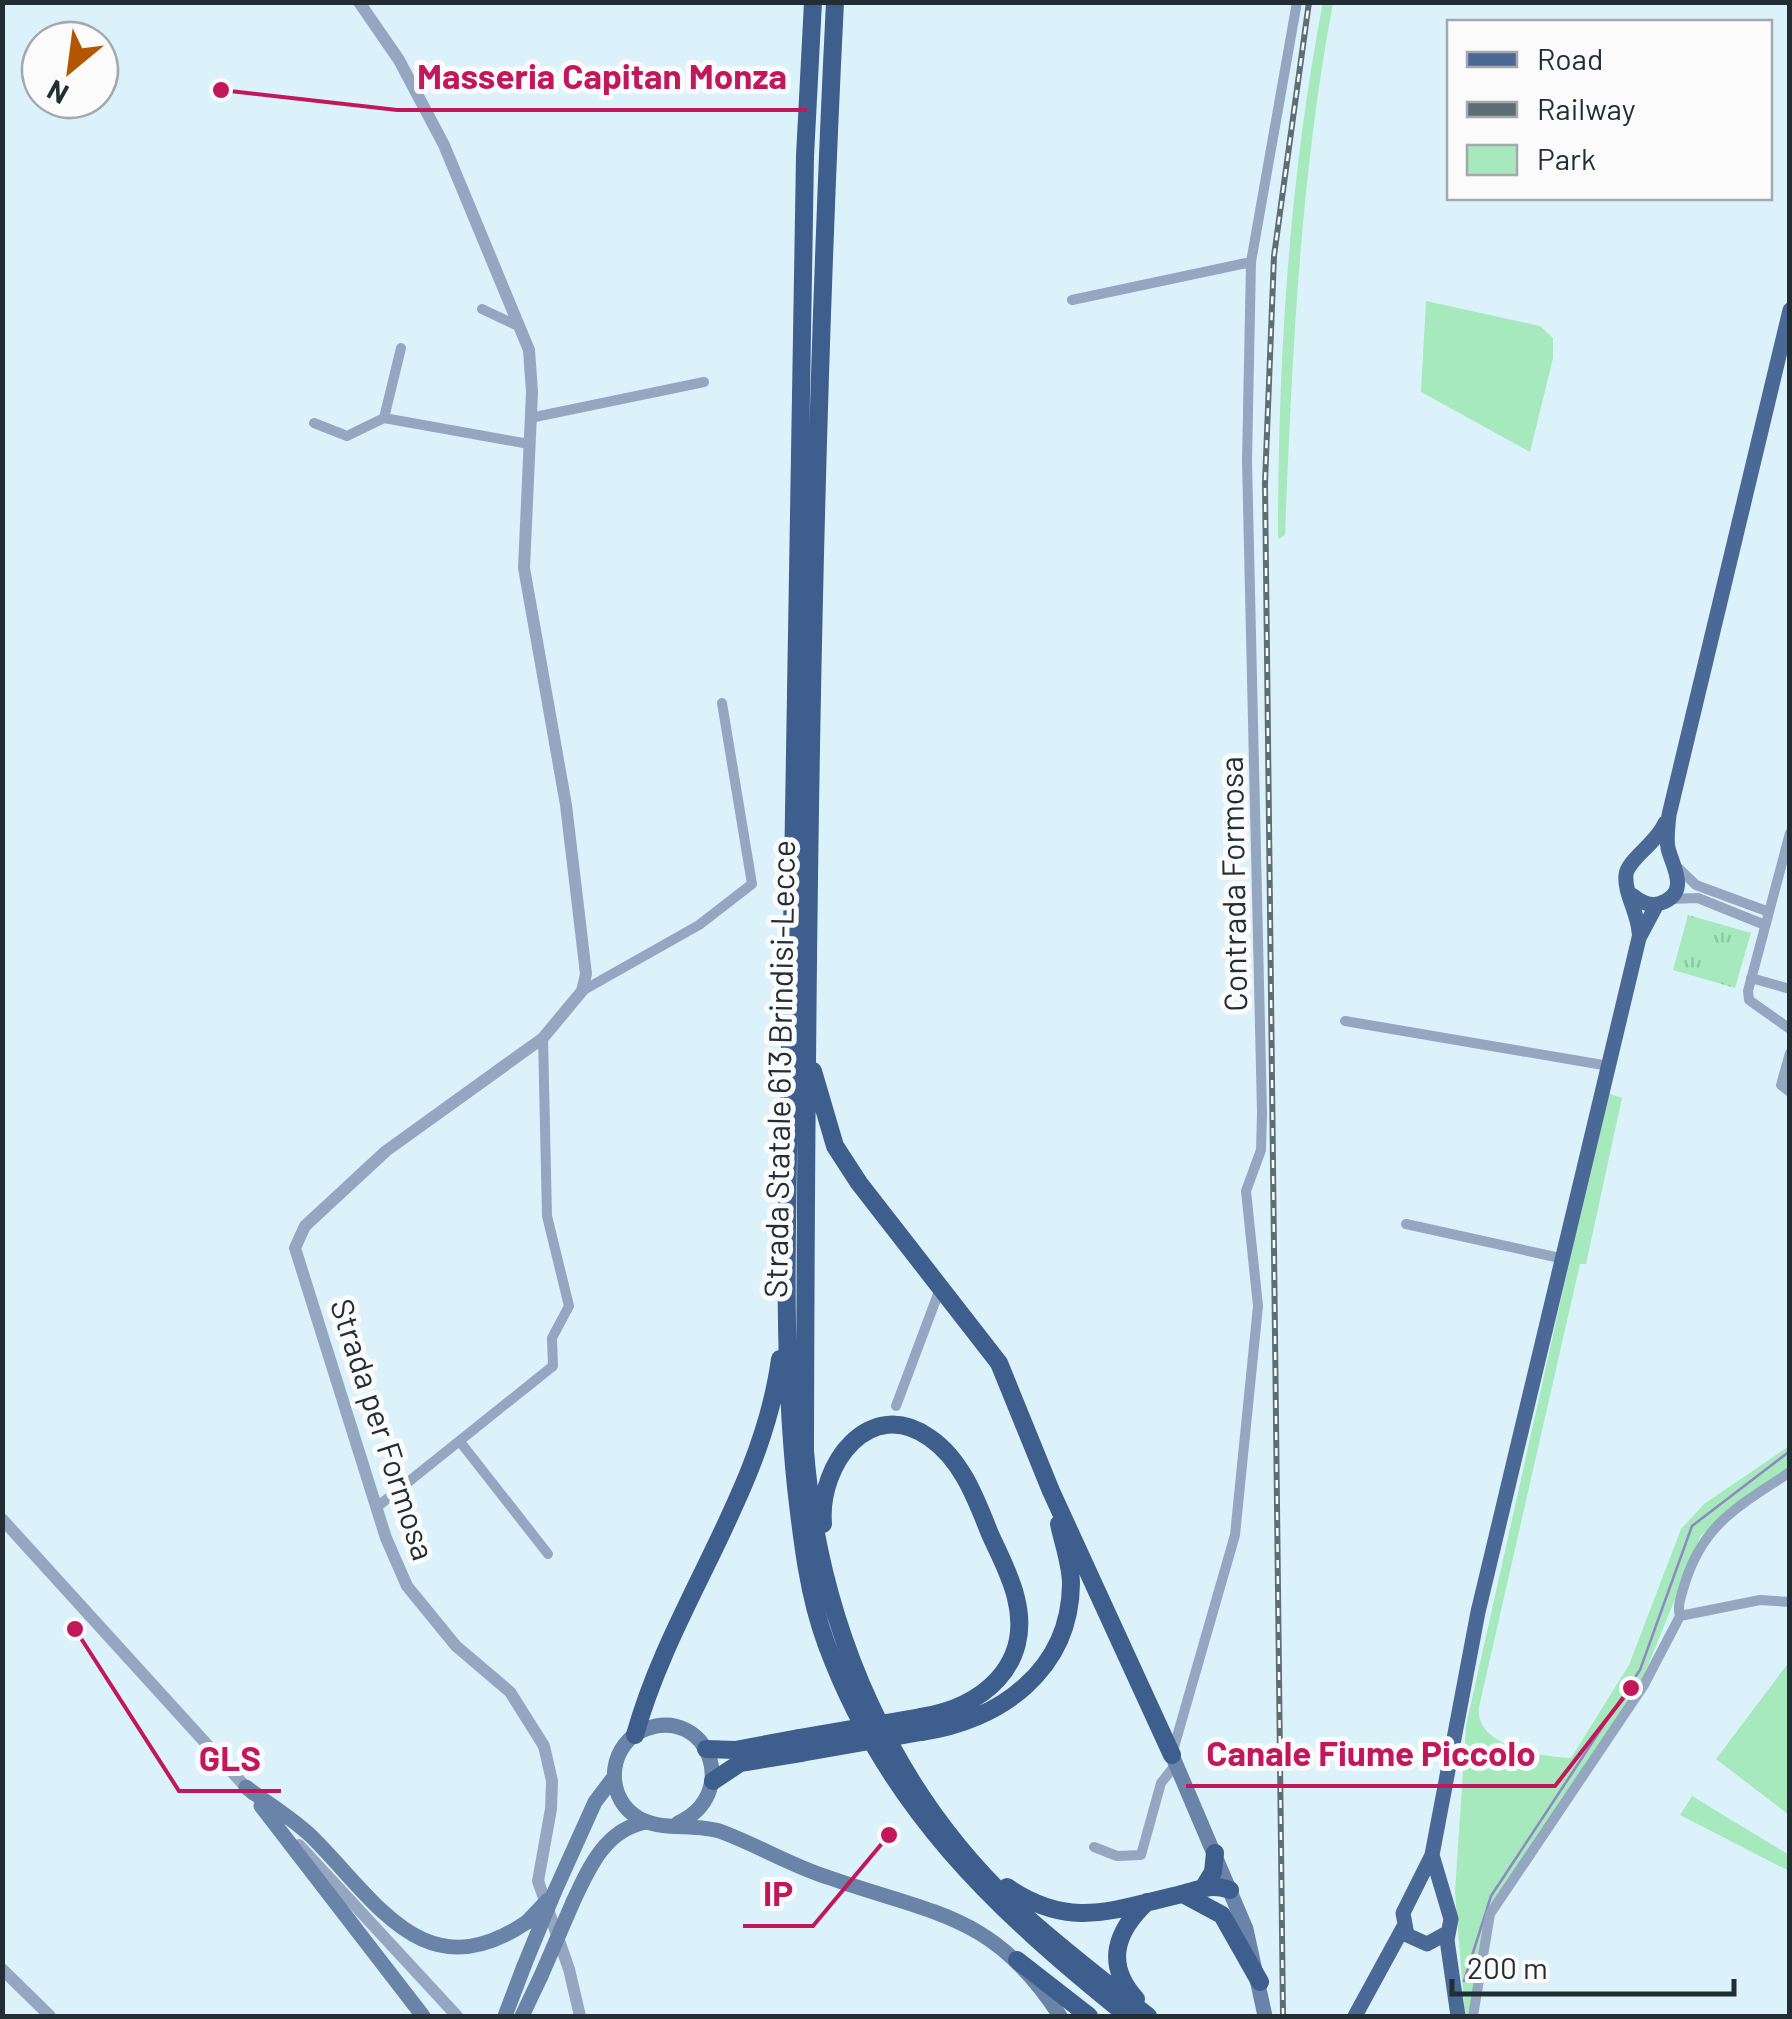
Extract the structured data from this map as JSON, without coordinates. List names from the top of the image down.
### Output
{
  "streets": {
    "highway": ["Strada Statale 613 Brindisi-Lecce"],
    "street": ["Contrada Formosa", "Strada per Formosa"]
  },
  "places": [
    "Masseria Capitan Monza",
    "GLS",
    "Canale Fiume Piccolo",
    "IP"
  ],
  "legend": ["Road", "Railway", "Park"],
  "scale_bar": "200 m",
  "north": "bottom left"
}
